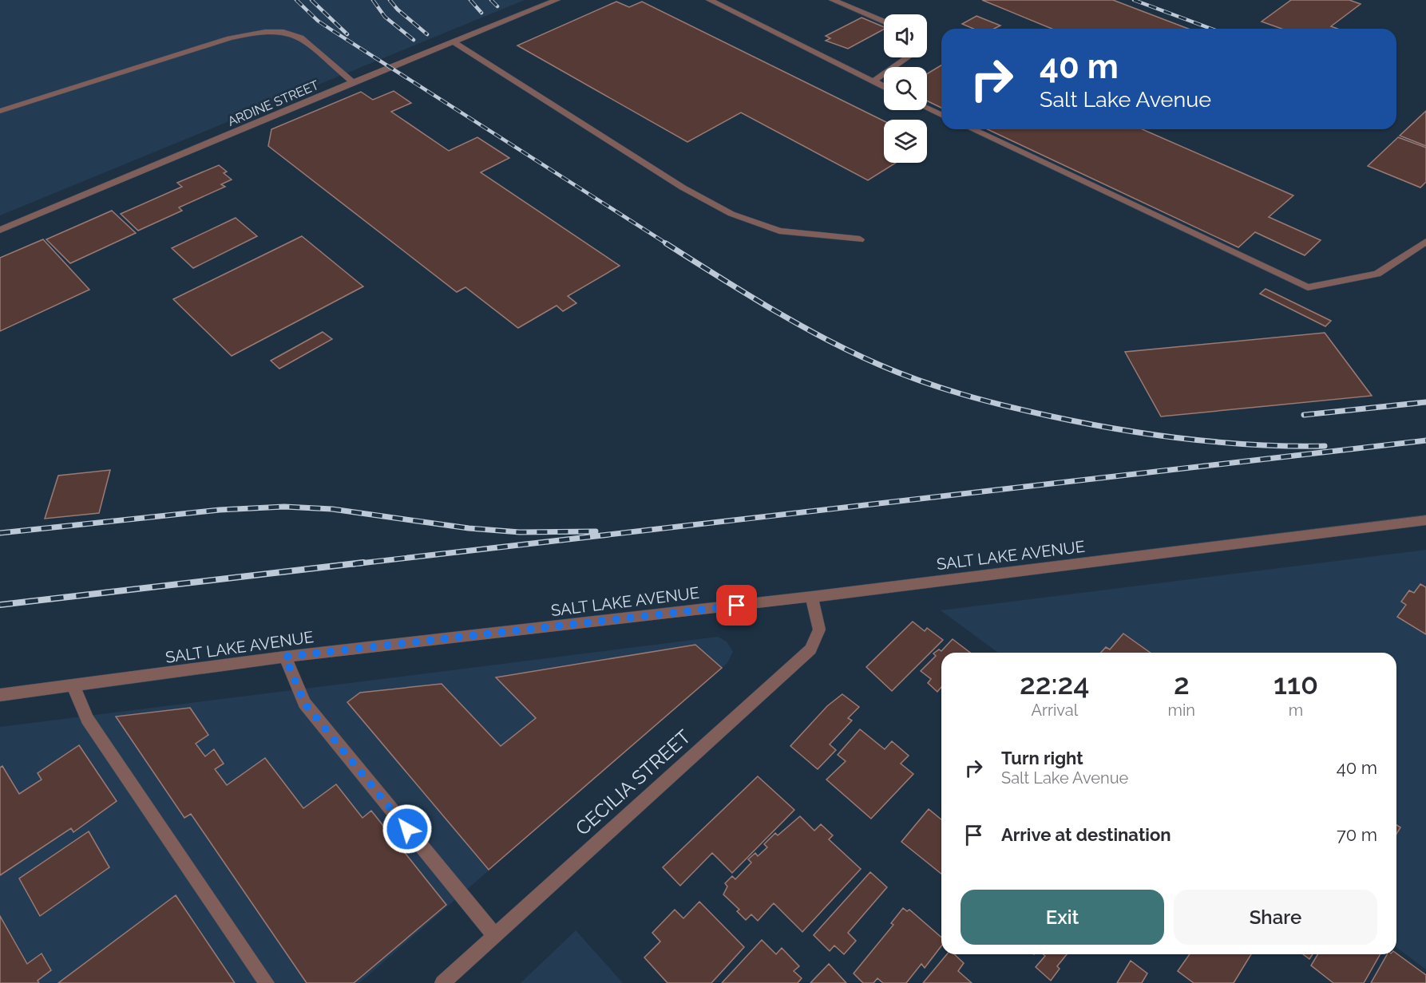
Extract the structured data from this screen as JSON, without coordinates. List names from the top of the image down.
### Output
{
  "streets": {
    "street": ["ARDINE STREET", "SALT LAKE AVENUE", "CECILIA STREET"]
  },
  "crossings": [
    ["SALT LAKE AVENUE", "CECILIA STREET"]
  ],
  "page": {
    "turn": ["40 m", "Salt Lake Avenue"],
    "eta": [
      "22:24",
      "Arrival",
      "2",
      "min",
      "110",
      "m"
    ],
    "list": [
      {
        "name": "Turn right",
        "note": "Salt Lake Avenue",
        "value": "40 m"
      },
      {
        "name": "Arrive at destination",
        "value": "70 m"
      }
    ],
    "buttons": ["Exit", "Share"]
  }
}
